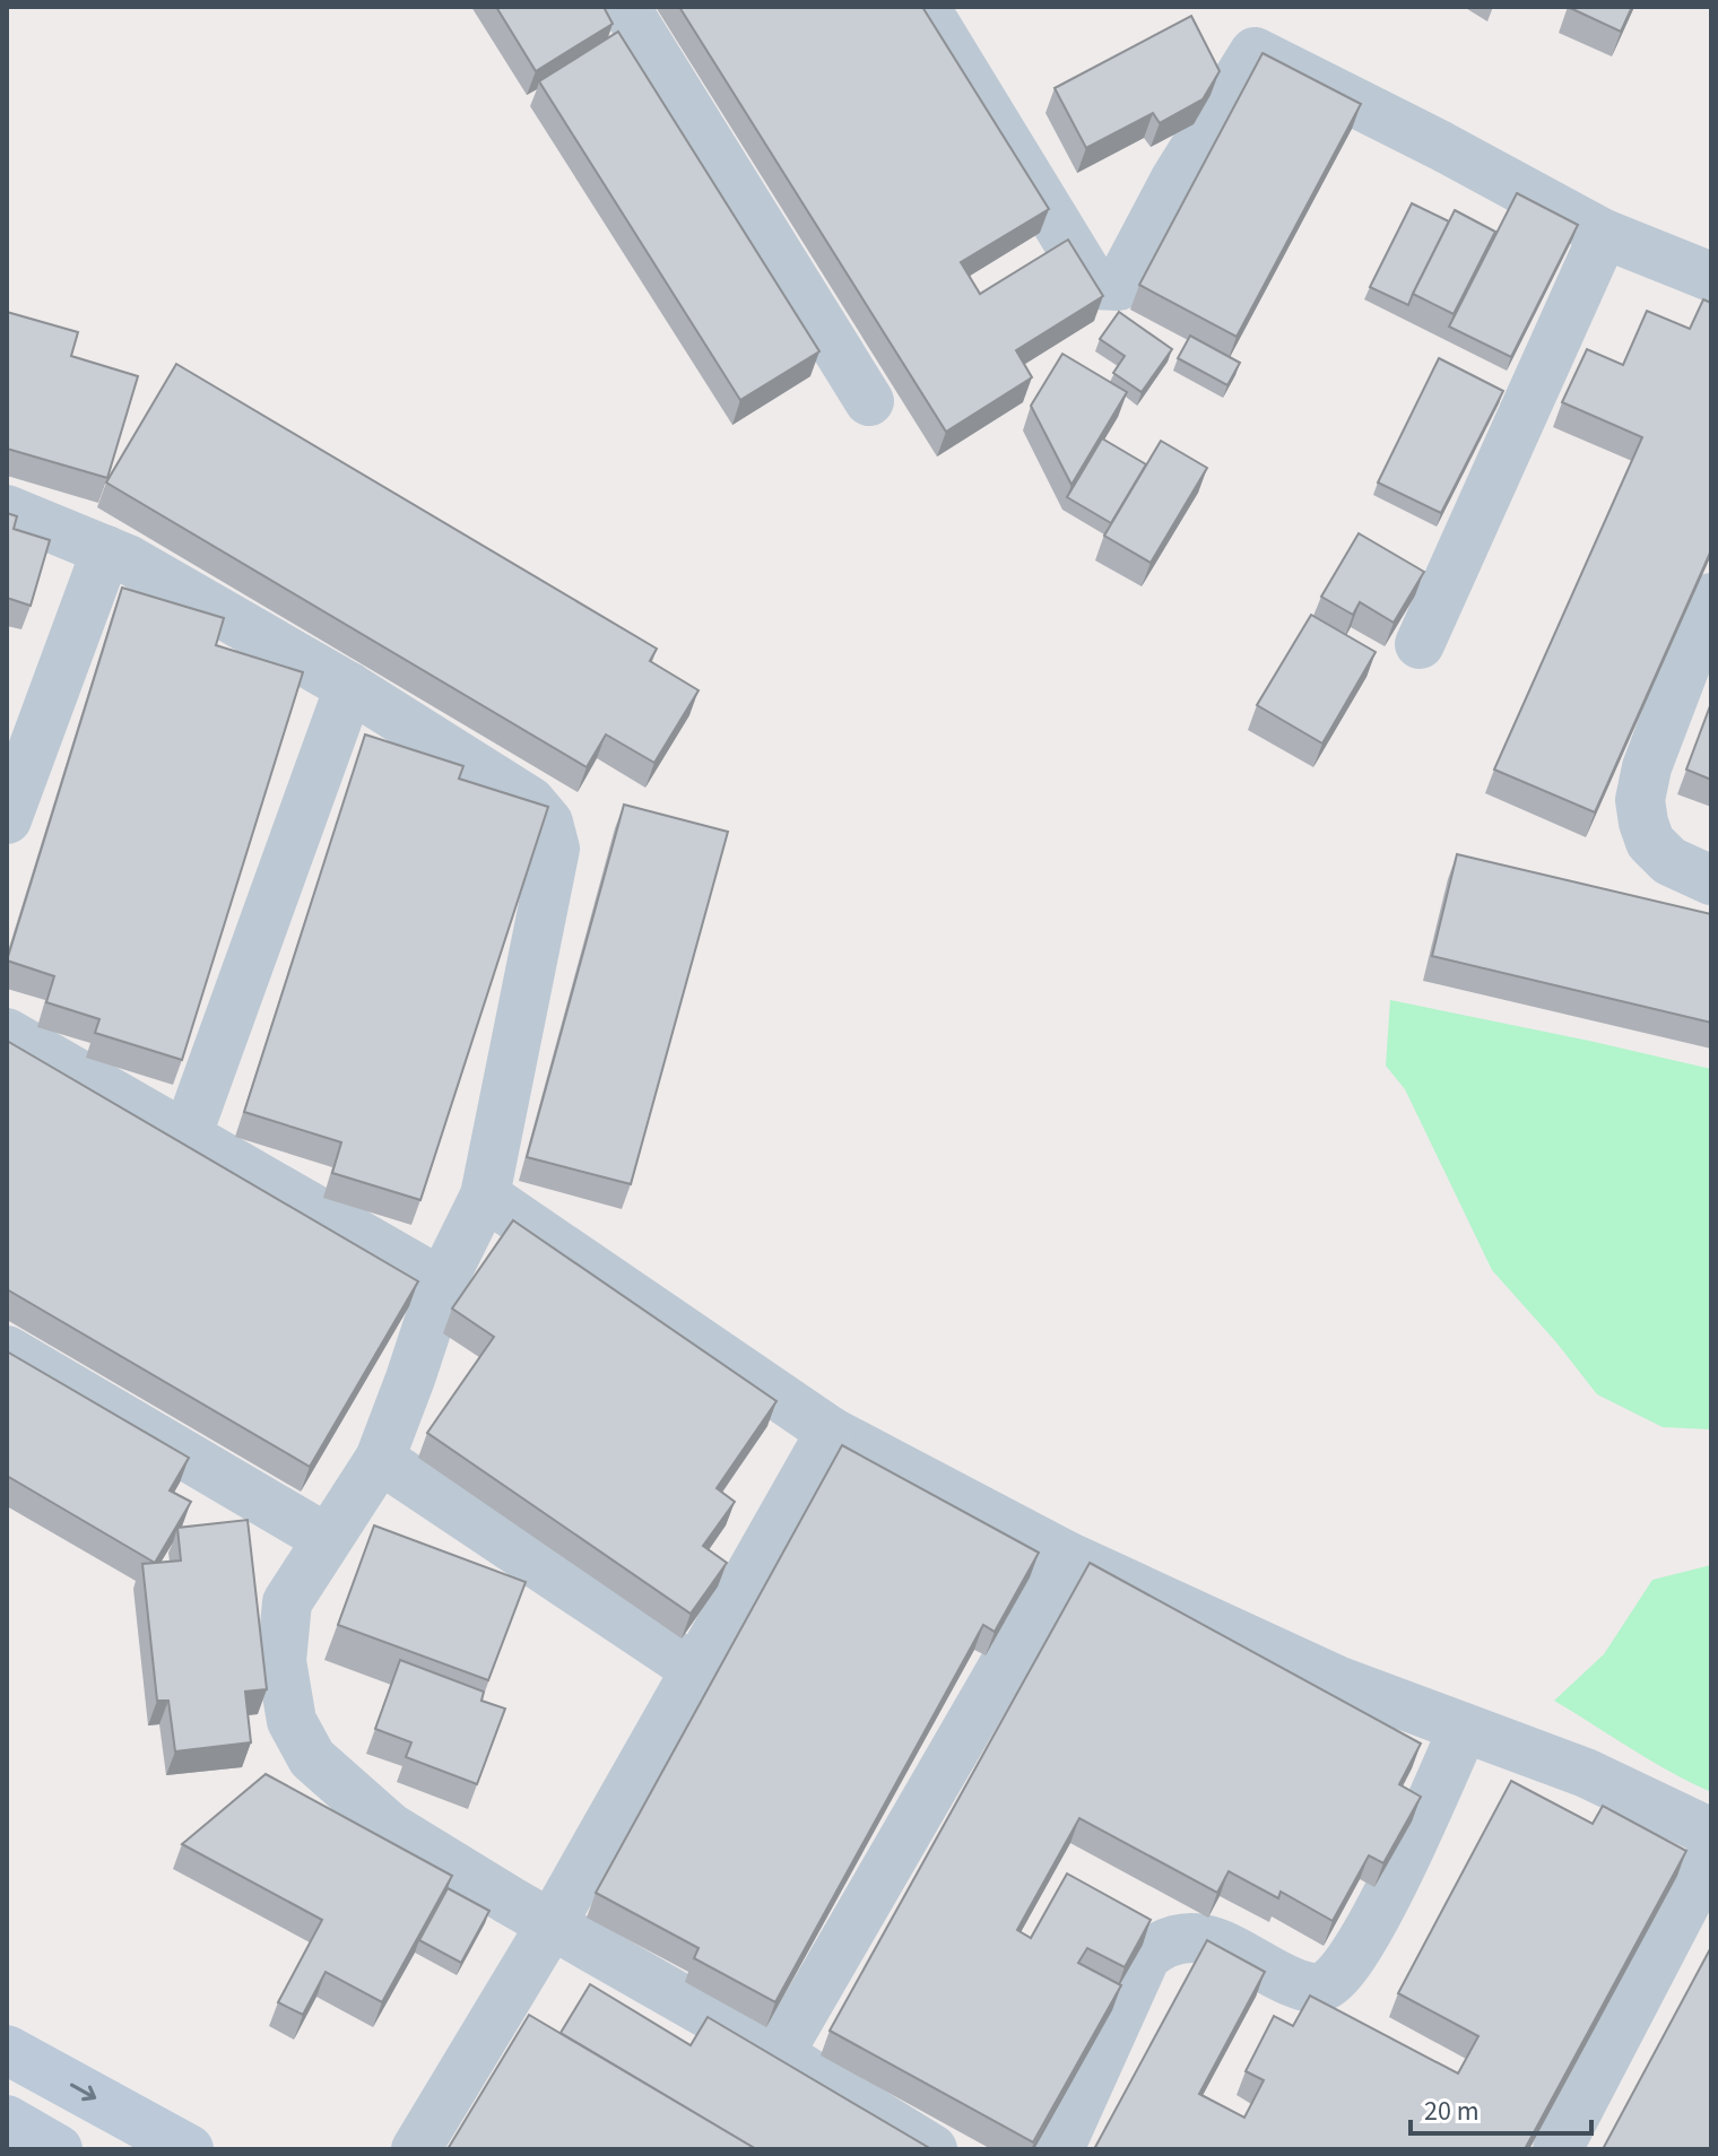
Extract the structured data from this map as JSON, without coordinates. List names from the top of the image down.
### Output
{
  "scale_bar": "20 m"
}
